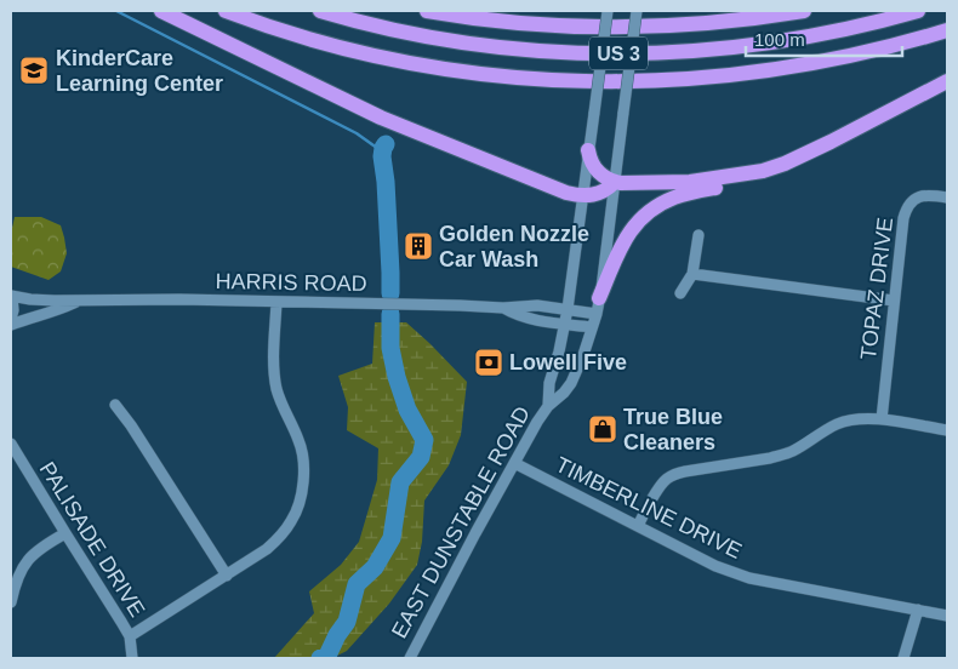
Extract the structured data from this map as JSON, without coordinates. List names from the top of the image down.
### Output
{
  "streets": {
    "highway": ["US 3"],
    "street": [
      "HARRIS ROAD",
      "TOPAZ DRIVE",
      "TIMBERLINE DRIVE",
      "EAST DUNSTABLE ROAD",
      "PALISADE DRIVE"
    ]
  },
  "crossings": [
    ["HARRIS ROAD", "EAST DUNSTABLE ROAD"],
    ["TIMBERLINE DRIVE", "EAST DUNSTABLE ROAD"]
  ],
  "places": {
    "school or university": ["KinderCare Learning Center"],
    "building": ["Golden Nozzle Car Wash"],
    "bank": ["Lowell Five"],
    "shop": ["True Blue Cleaners"]
  },
  "scale_bar": "100 m"
}
